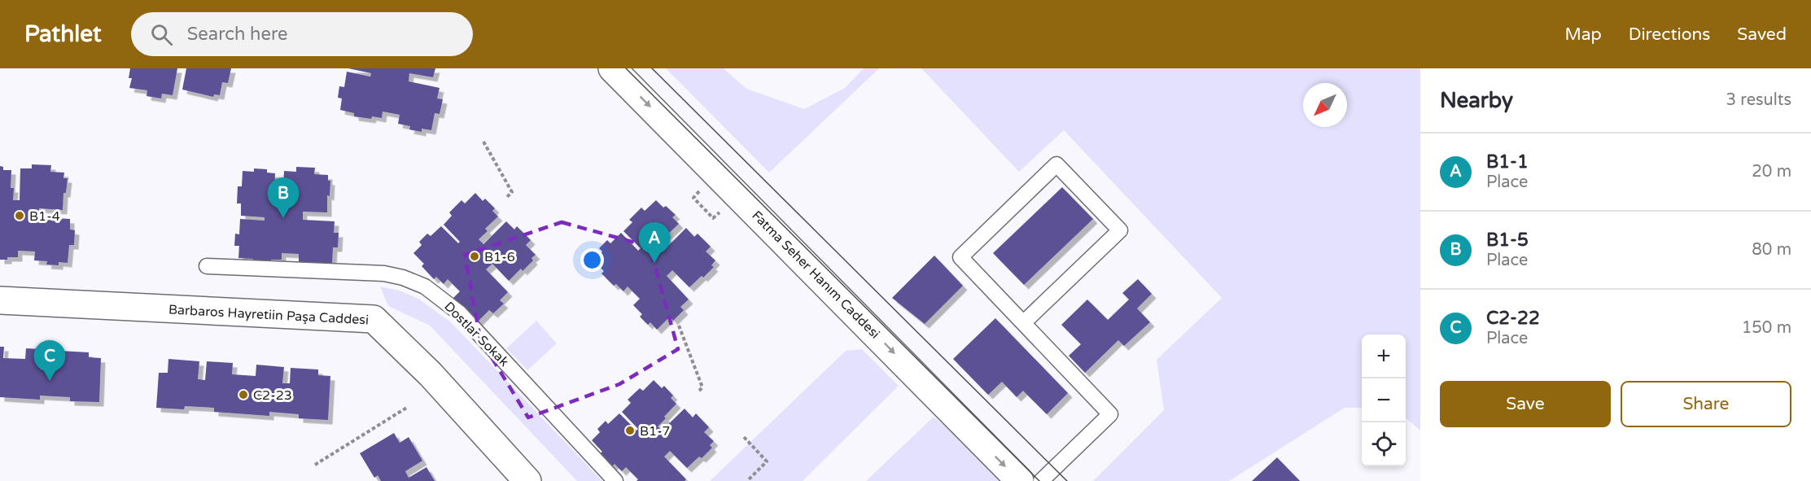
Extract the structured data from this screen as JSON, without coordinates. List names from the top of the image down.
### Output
{
  "streets": {
    "street": ["Fatma Seher Hanım Caddesi", "Barbaros Hayretiin Paşa Caddesi"],
    "lane": ["Dostlar Sokak"]
  },
  "one_way": ["Fatma Seher Hanım Caddesi"],
  "places": [
    "B1-4",
    "B1-6",
    "C2-23",
    "B1-7"
  ],
  "north": "bottom left",
  "page": {
    "header": "Pathlet",
    "search": "Search here",
    "nav": ["Map", "Directions", "Saved"],
    "heading": ["Nearby", "3 results"],
    "list": [
      {
        "mark": "A",
        "name": "B1-1",
        "note": "Place",
        "value": "20 m"
      },
      {
        "mark": "B",
        "name": "B1-5",
        "note": "Place",
        "value": "80 m"
      },
      {
        "mark": "C",
        "name": "C2-22",
        "note": "Place",
        "value": "150 m"
      }
    ],
    "pins": ["B", "A", "C"],
    "map_buttons": ["+", "−"],
    "buttons": ["Save", "Share"]
  }
}
